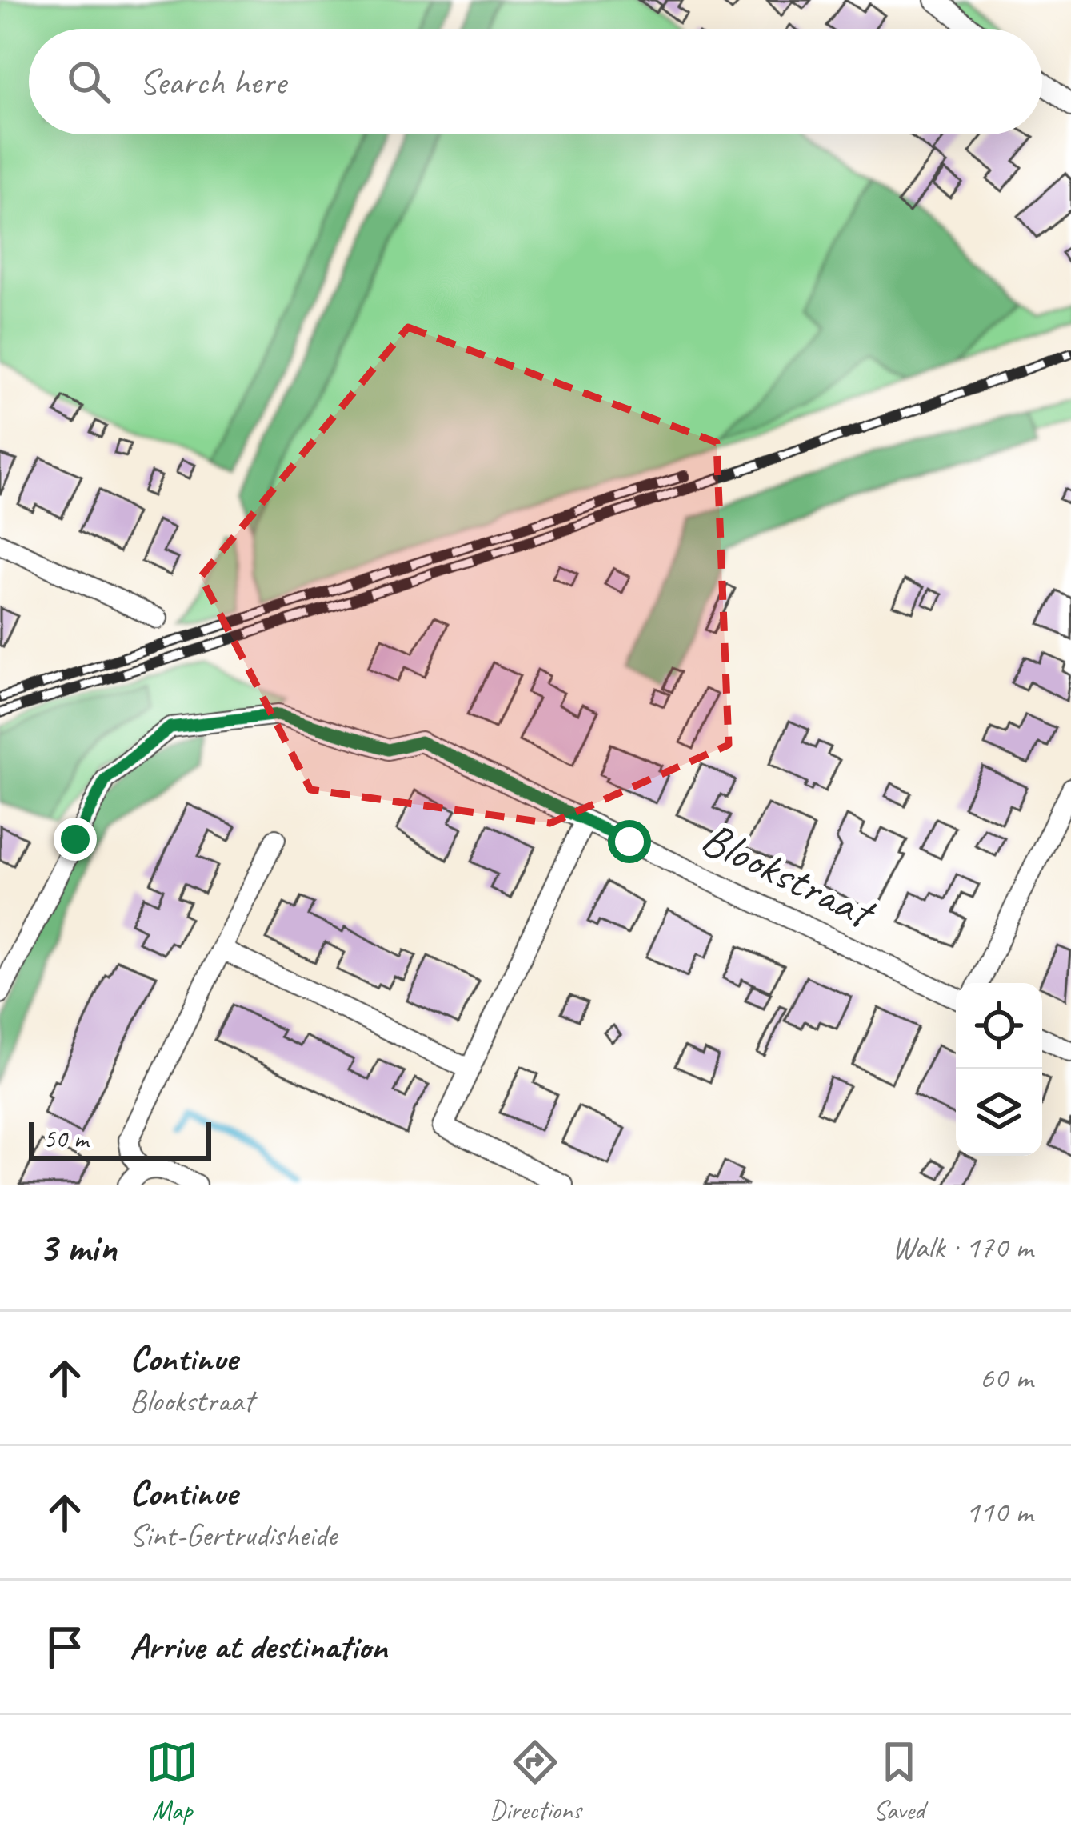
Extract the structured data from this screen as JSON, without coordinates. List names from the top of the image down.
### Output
{
  "streets": {
    "street": ["Blookstraat"]
  },
  "scale_bar": "50 m",
  "page": {
    "search": "Search here",
    "scale": "50 m",
    "heading": ["3 min", "Walk · 170 m"],
    "list": [
      ["Continue", "Blookstraat", "60 m"],
      ["Continue", "Sint-Gertrudisheide", "110 m"],
      "Arrive at destination"
    ],
    "nav": ["Map", "Directions", "Saved"]
  }
}
